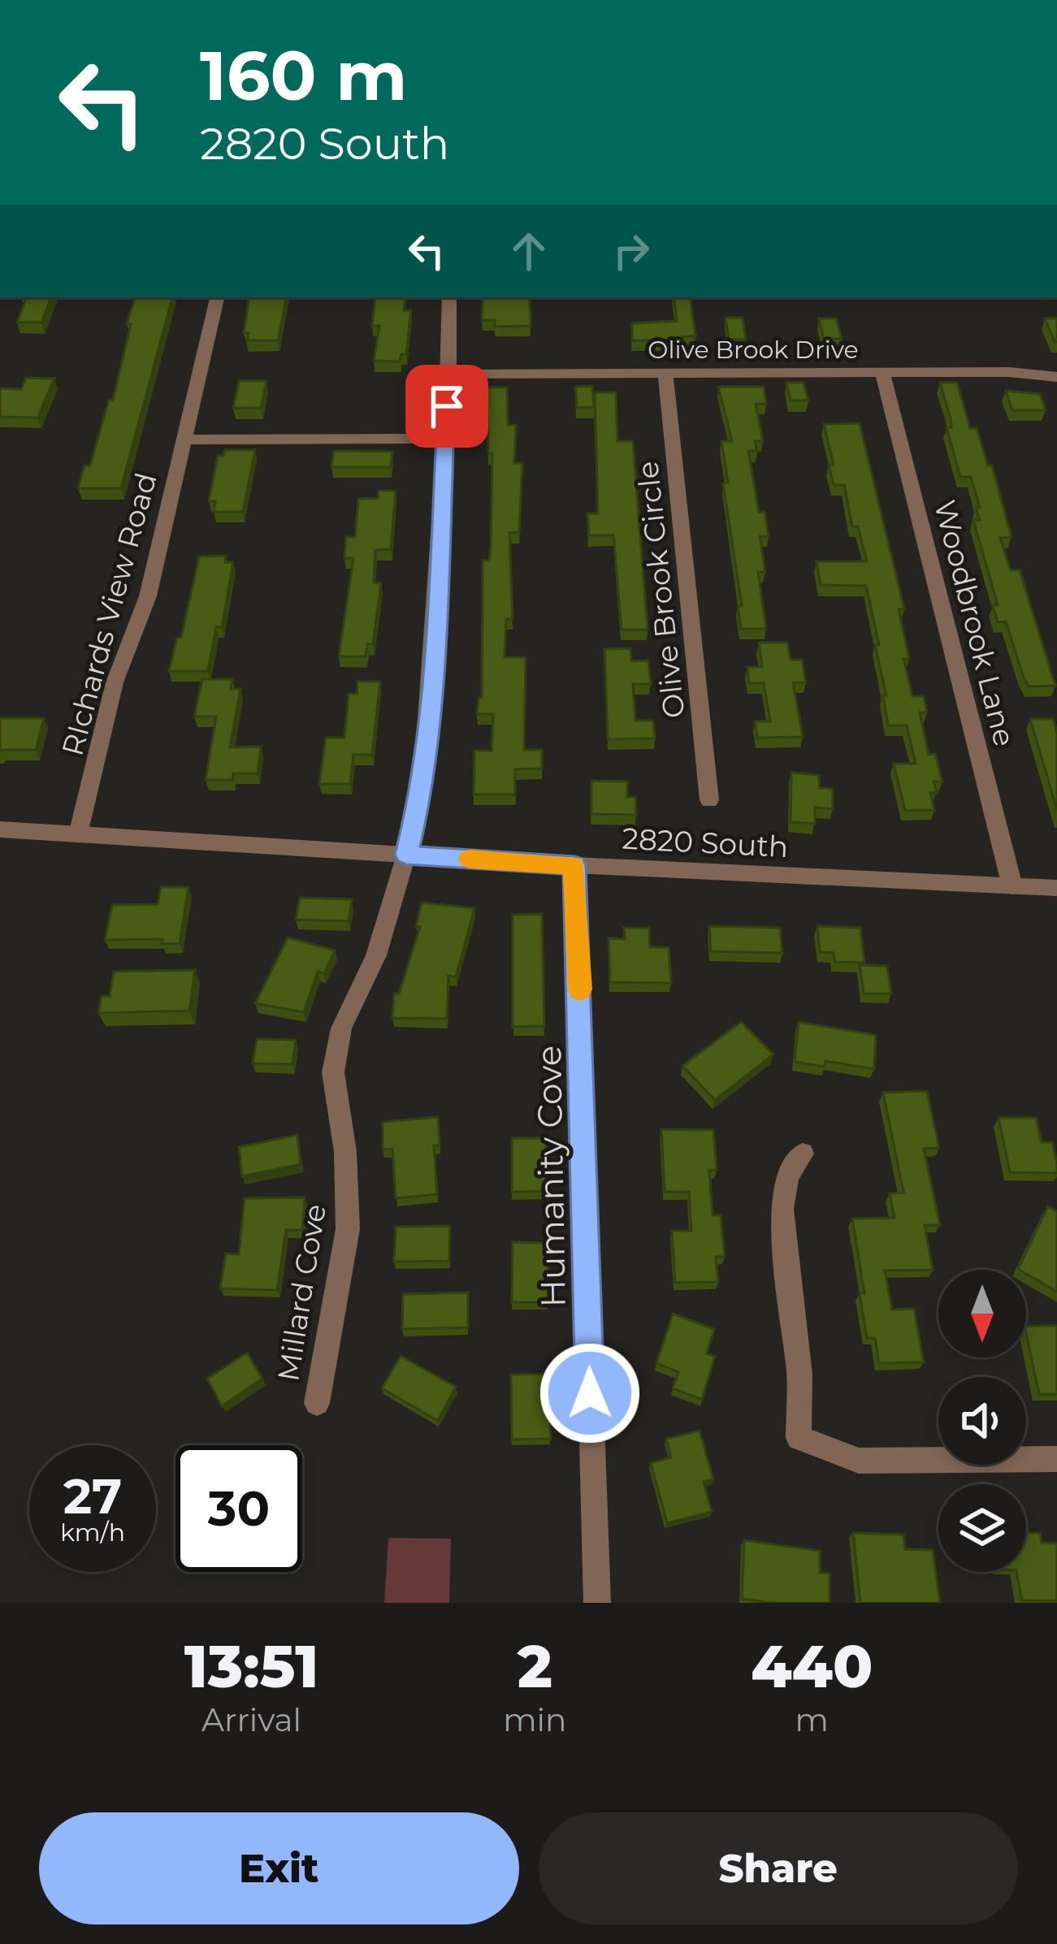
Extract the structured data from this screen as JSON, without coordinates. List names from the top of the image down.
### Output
{
  "streets": {
    "street": [
      "Olive Brook Drive",
      "Olive Brook Circle",
      "RIchards View Road",
      "Woodbrook Lane",
      "2820 South",
      "Humanity Cove",
      "Millard Cove"
    ]
  },
  "crossings": [
    ["Olive Brook Drive", "Olive Brook Circle"],
    ["Olive Brook Drive", "Woodbrook Lane"],
    ["Olive Brook Drive", "Millard Cove"],
    ["RIchards View Road", "2820 South"],
    ["Woodbrook Lane", "2820 South"],
    ["2820 South", "Humanity Cove"],
    ["2820 South", "Millard Cove"]
  ],
  "north": "bottom",
  "page": {
    "turn": ["160 m", "2820 South"],
    "speed": "27 km/h",
    "limit": "30",
    "eta": [
      "13:51",
      "Arrival",
      "2",
      "min",
      "440",
      "m"
    ],
    "buttons": ["Exit", "Share"]
  }
}
